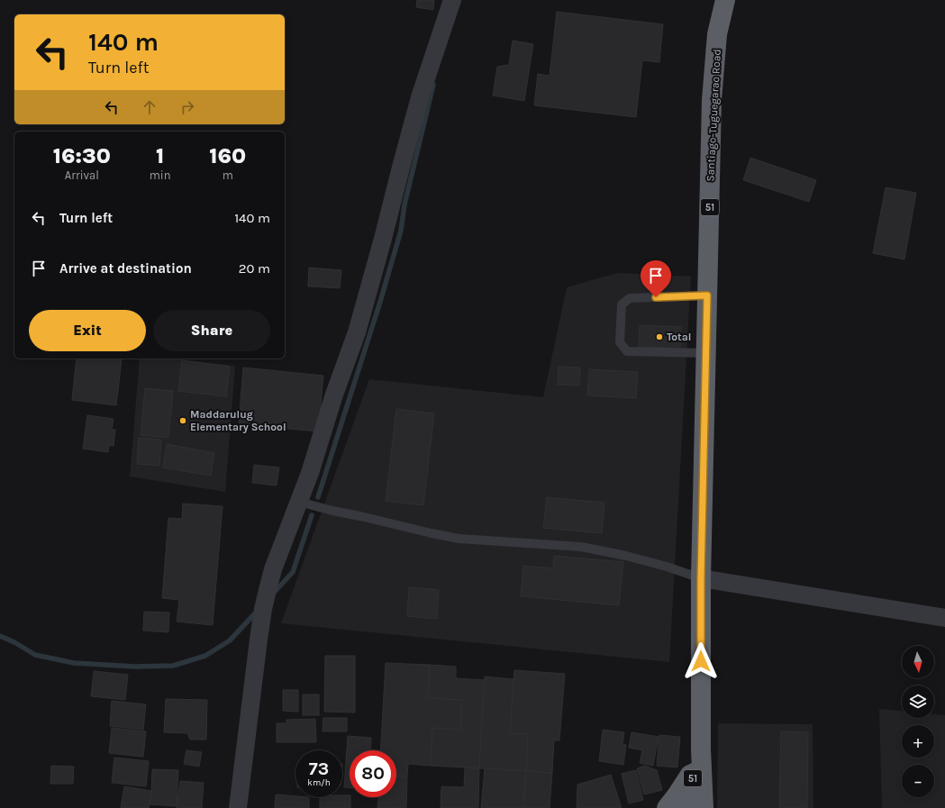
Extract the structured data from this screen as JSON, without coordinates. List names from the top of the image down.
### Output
{
  "streets": {
    "highway": ["Santiago-Tuguegarao Road", "51"]
  },
  "crossings": [
    ["Santiago-Tuguegarao Road", "51"]
  ],
  "places": ["Total", "Maddarulug Elementary School"],
  "north": "bottom",
  "page": {
    "turn": ["140 m", "Turn left"],
    "eta": [
      "16:30",
      "Arrival",
      "1",
      "min",
      "160",
      "m"
    ],
    "list": [
      {
        "name": "Turn left",
        "value": "140 m"
      },
      {
        "name": "Arrive at destination",
        "value": "20 m"
      }
    ],
    "buttons": ["Exit", "Share"],
    "map_buttons": ["+", "−"],
    "speed": "73 km/h",
    "limit": "80"
  }
}
